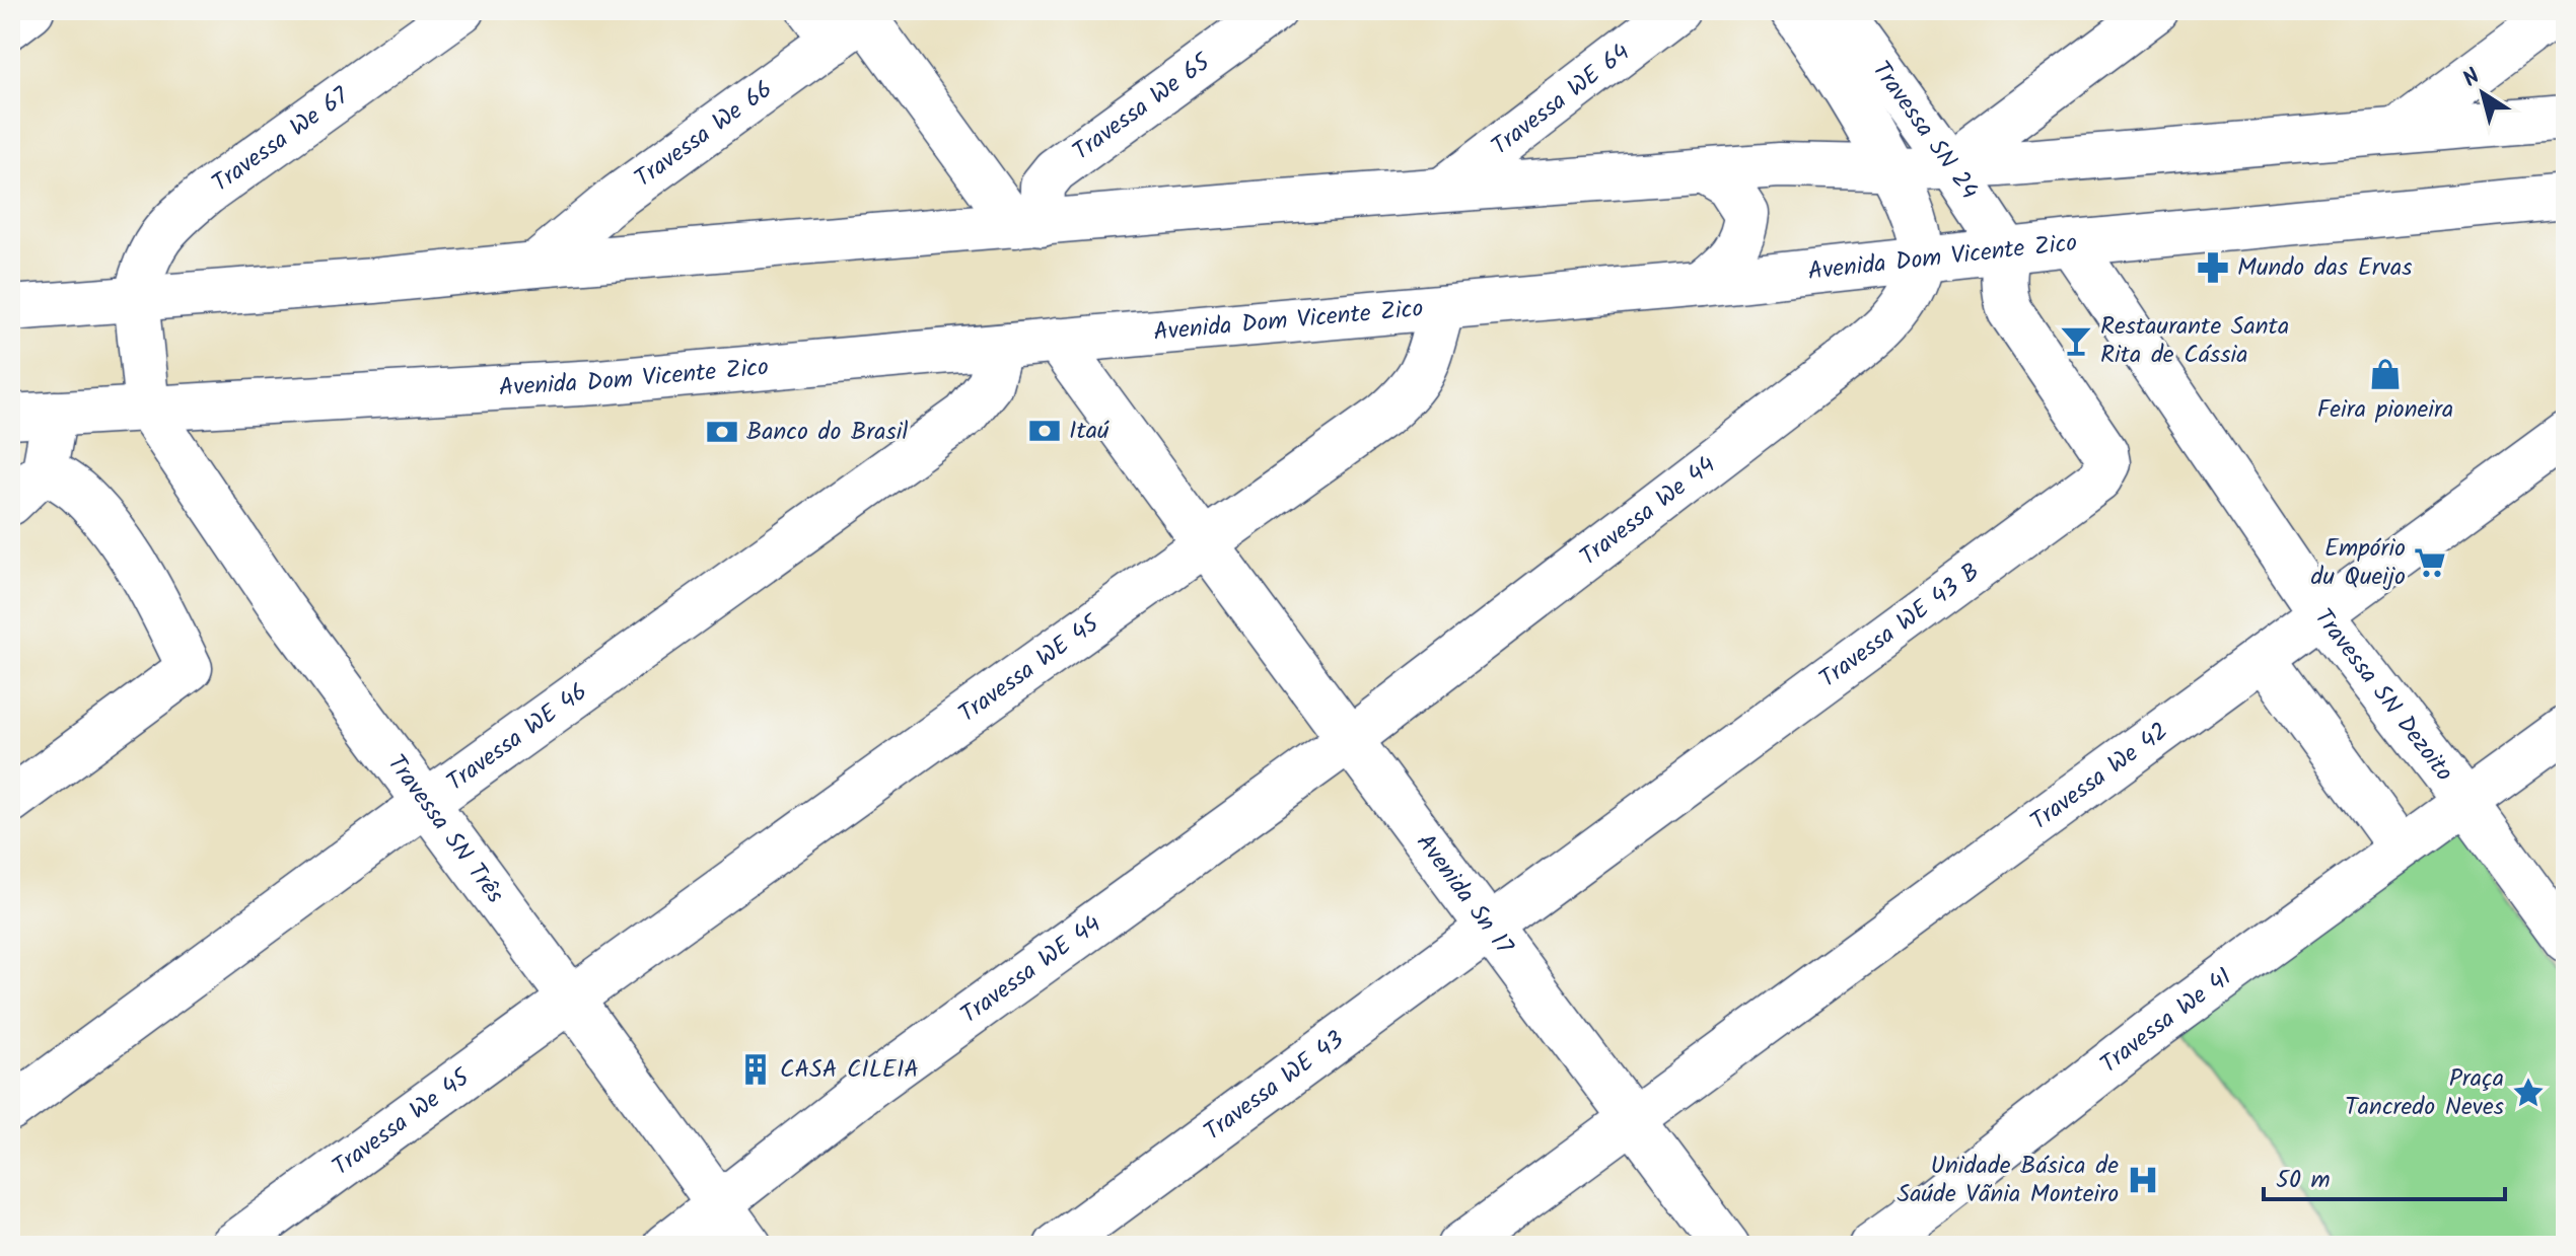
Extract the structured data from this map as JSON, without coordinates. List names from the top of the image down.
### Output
{
  "streets": {
    "street": [
      "Travessa WE 64",
      "Travessa We 65",
      "Travessa SN 24",
      "Travessa We 66",
      "Travessa We 67",
      "Avenida Dom Vicente Zico",
      "Travessa We 44",
      "Travessa WE 43 B",
      "Travessa WE 45",
      "Travessa SN Dezoito",
      "Travessa WE 46",
      "Travessa We 42",
      "Travessa SN Três",
      "Avenida Sn 17",
      "Travessa WE 44",
      "Travessa We 41",
      "Travessa WE 43",
      "Travessa We 45"
    ]
  },
  "crossings": [
    ["Travessa SN 24", "Avenida Dom Vicente Zico"],
    ["Travessa SN 24", "Travessa We 44"],
    ["Travessa SN 24", "Travessa WE 43 B"],
    ["Avenida Dom Vicente Zico", "Travessa We 44"],
    ["Avenida Dom Vicente Zico", "Travessa WE 43 B"],
    ["Avenida Dom Vicente Zico", "Travessa WE 45"],
    ["Avenida Dom Vicente Zico", "Travessa SN Dezoito"],
    ["Avenida Dom Vicente Zico", "Travessa WE 46"],
    ["Avenida Dom Vicente Zico", "Travessa SN Três"],
    ["Avenida Dom Vicente Zico", "Avenida Sn 17"],
    ["Travessa We 44", "Avenida Sn 17"],
    ["Travessa We 44", "Travessa WE 44"],
    ["Travessa WE 43 B", "Avenida Sn 17"],
    ["Travessa WE 43 B", "Travessa WE 43"],
    ["Travessa WE 45", "Travessa SN Três"],
    ["Travessa WE 45", "Avenida Sn 17"],
    ["Travessa WE 45", "Travessa We 45"],
    ["Travessa SN Dezoito", "Travessa We 42"],
    ["Travessa SN Dezoito", "Travessa We 41"],
    ["Travessa WE 46", "Travessa SN Três"],
    ["Travessa We 42", "Avenida Sn 17"],
    ["Travessa SN Três", "Travessa WE 44"],
    ["Travessa SN Três", "Travessa We 45"],
    ["Avenida Sn 17", "Travessa WE 44"],
    ["Avenida Sn 17", "Travessa WE 43"]
  ],
  "places": {
    "pharmacy": ["Mundo das Ervas"],
    "bar": ["Restaurante Santa Rita de Cássia"],
    "shop": ["Feira pioneira"],
    "bank": ["Itaú", "Banco do Brasil"],
    "supermarket": ["Empório du Queijo"],
    "building": ["CASA CILEIA"],
    "place": ["Praça Tancredo Neves"],
    "hospital": ["Unidade Básica de Saúde Vãnia Monteiro"]
  },
  "scale_bar": "50 m",
  "north": "top left"
}
